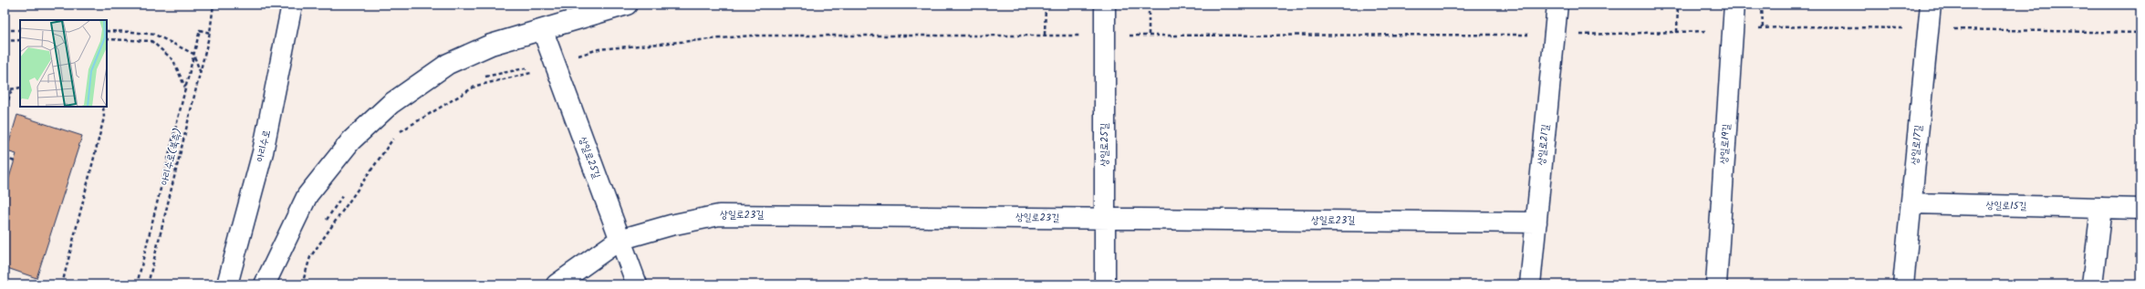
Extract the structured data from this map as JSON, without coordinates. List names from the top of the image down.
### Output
{
  "streets": {
    "street": [
      "상일로19길",
      "상일로25길",
      "상일로21길",
      "상일로17길",
      "아리수로",
      "상일로15길",
      "상일로23길"
    ],
    "path": ["아리수로(북측)"]
  },
  "crossings": [
    ["상일로25길", "상일로23길"],
    ["상일로21길", "상일로23길"],
    ["상일로17길", "상일로15길"]
  ]
}
